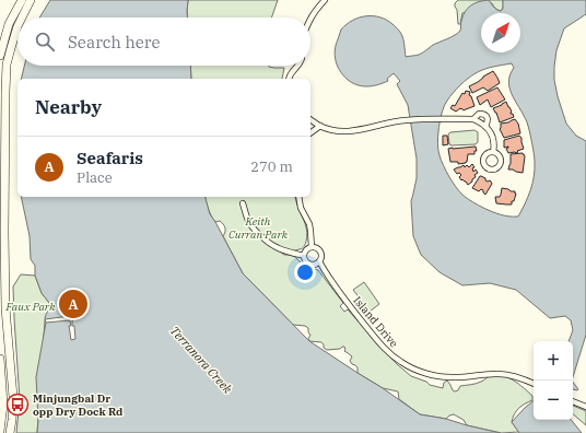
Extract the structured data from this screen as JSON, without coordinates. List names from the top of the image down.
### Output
{
  "streets": {
    "street": ["Island Drive"]
  },
  "water": ["Terranora Creek"],
  "parks": ["Keith Curran Park", "Faux Park"],
  "places": {
    "bus stop": ["Minjungbal Dr opp Dry Dock Rd"]
  },
  "north": "top right",
  "page": {
    "search": "Search here",
    "heading": "Nearby",
    "list": [
      {
        "mark": "A",
        "name": "Seafaris",
        "note": "Place",
        "value": "270 m"
      }
    ],
    "pins": "A",
    "map_buttons": ["+", "−"]
  }
}
